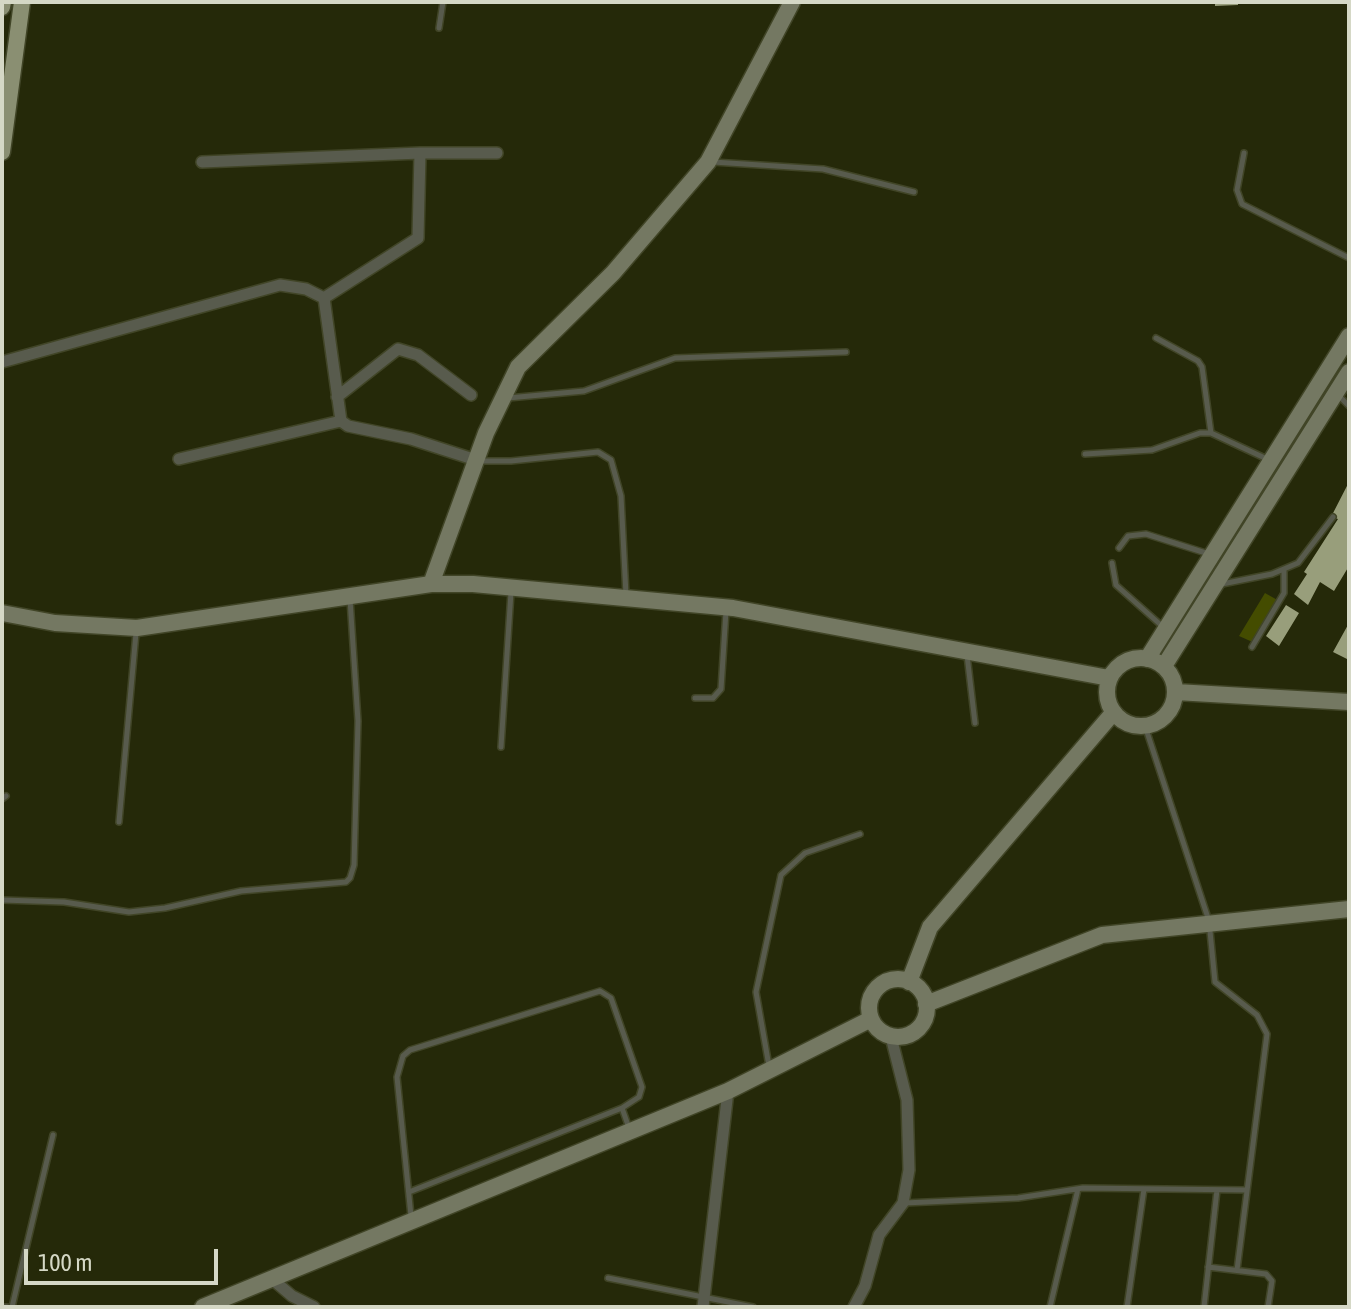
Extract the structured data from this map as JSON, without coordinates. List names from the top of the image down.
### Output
{
  "scale_bar": "100 m"
}
